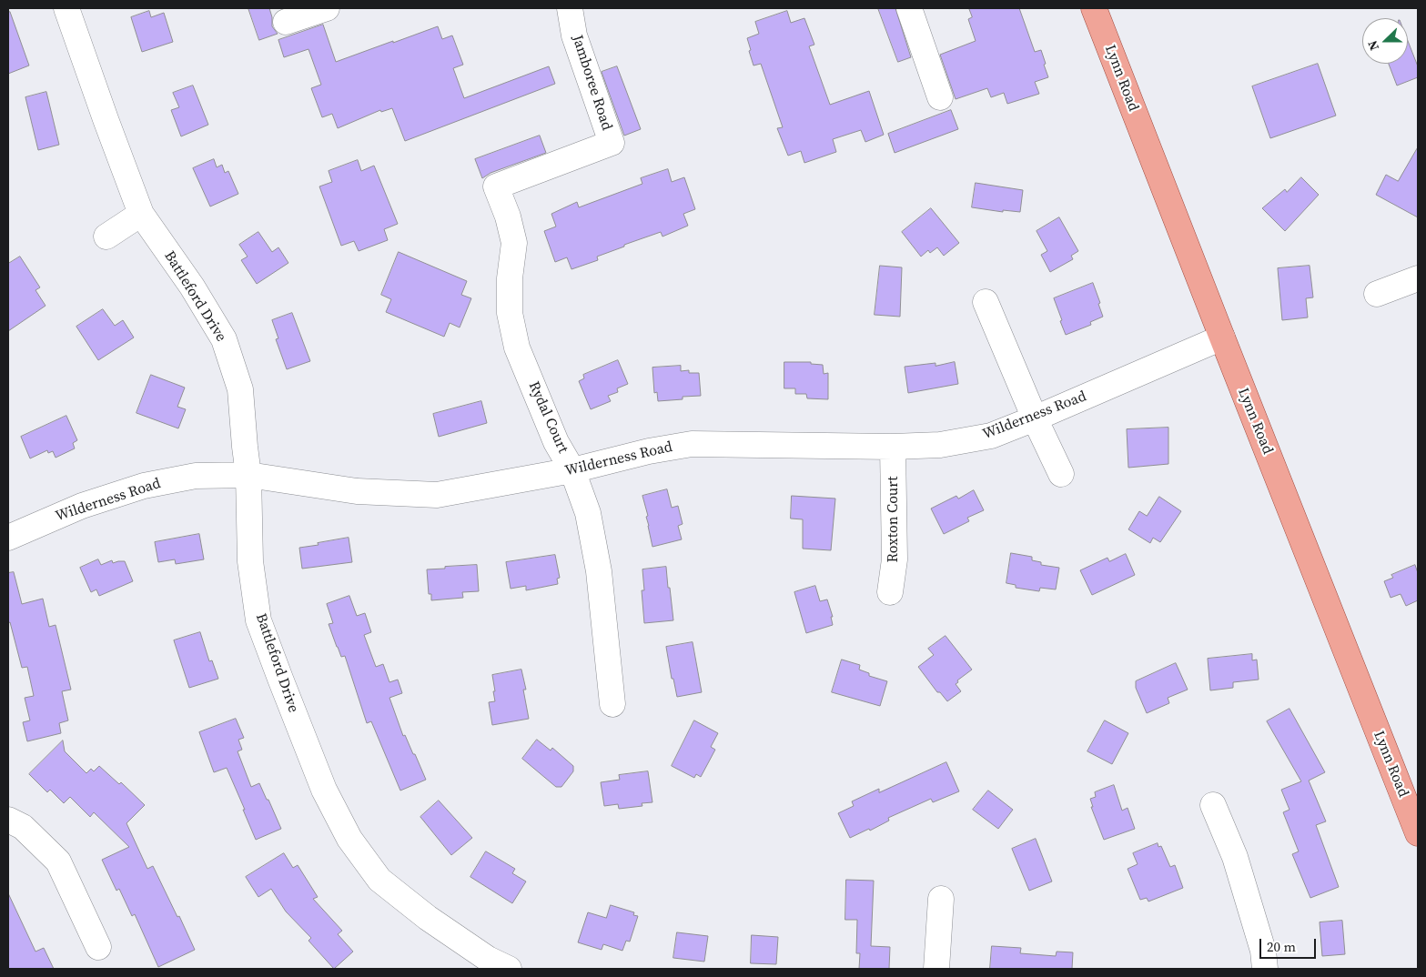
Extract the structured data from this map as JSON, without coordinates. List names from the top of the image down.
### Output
{
  "streets": {
    "main road": ["Lynn Road"],
    "street": [
      "Jamboree Road",
      "Battleford Drive",
      "Wilderness Road",
      "Rydal Court",
      "Roxton Court"
    ]
  },
  "crossings": [
    ["Lynn Road", "Wilderness Road"],
    ["Jamboree Road", "Rydal Court"],
    ["Battleford Drive", "Wilderness Road"],
    ["Wilderness Road", "Rydal Court"],
    ["Wilderness Road", "Roxton Court"]
  ],
  "scale_bar": "20 m",
  "north": "left"
}
